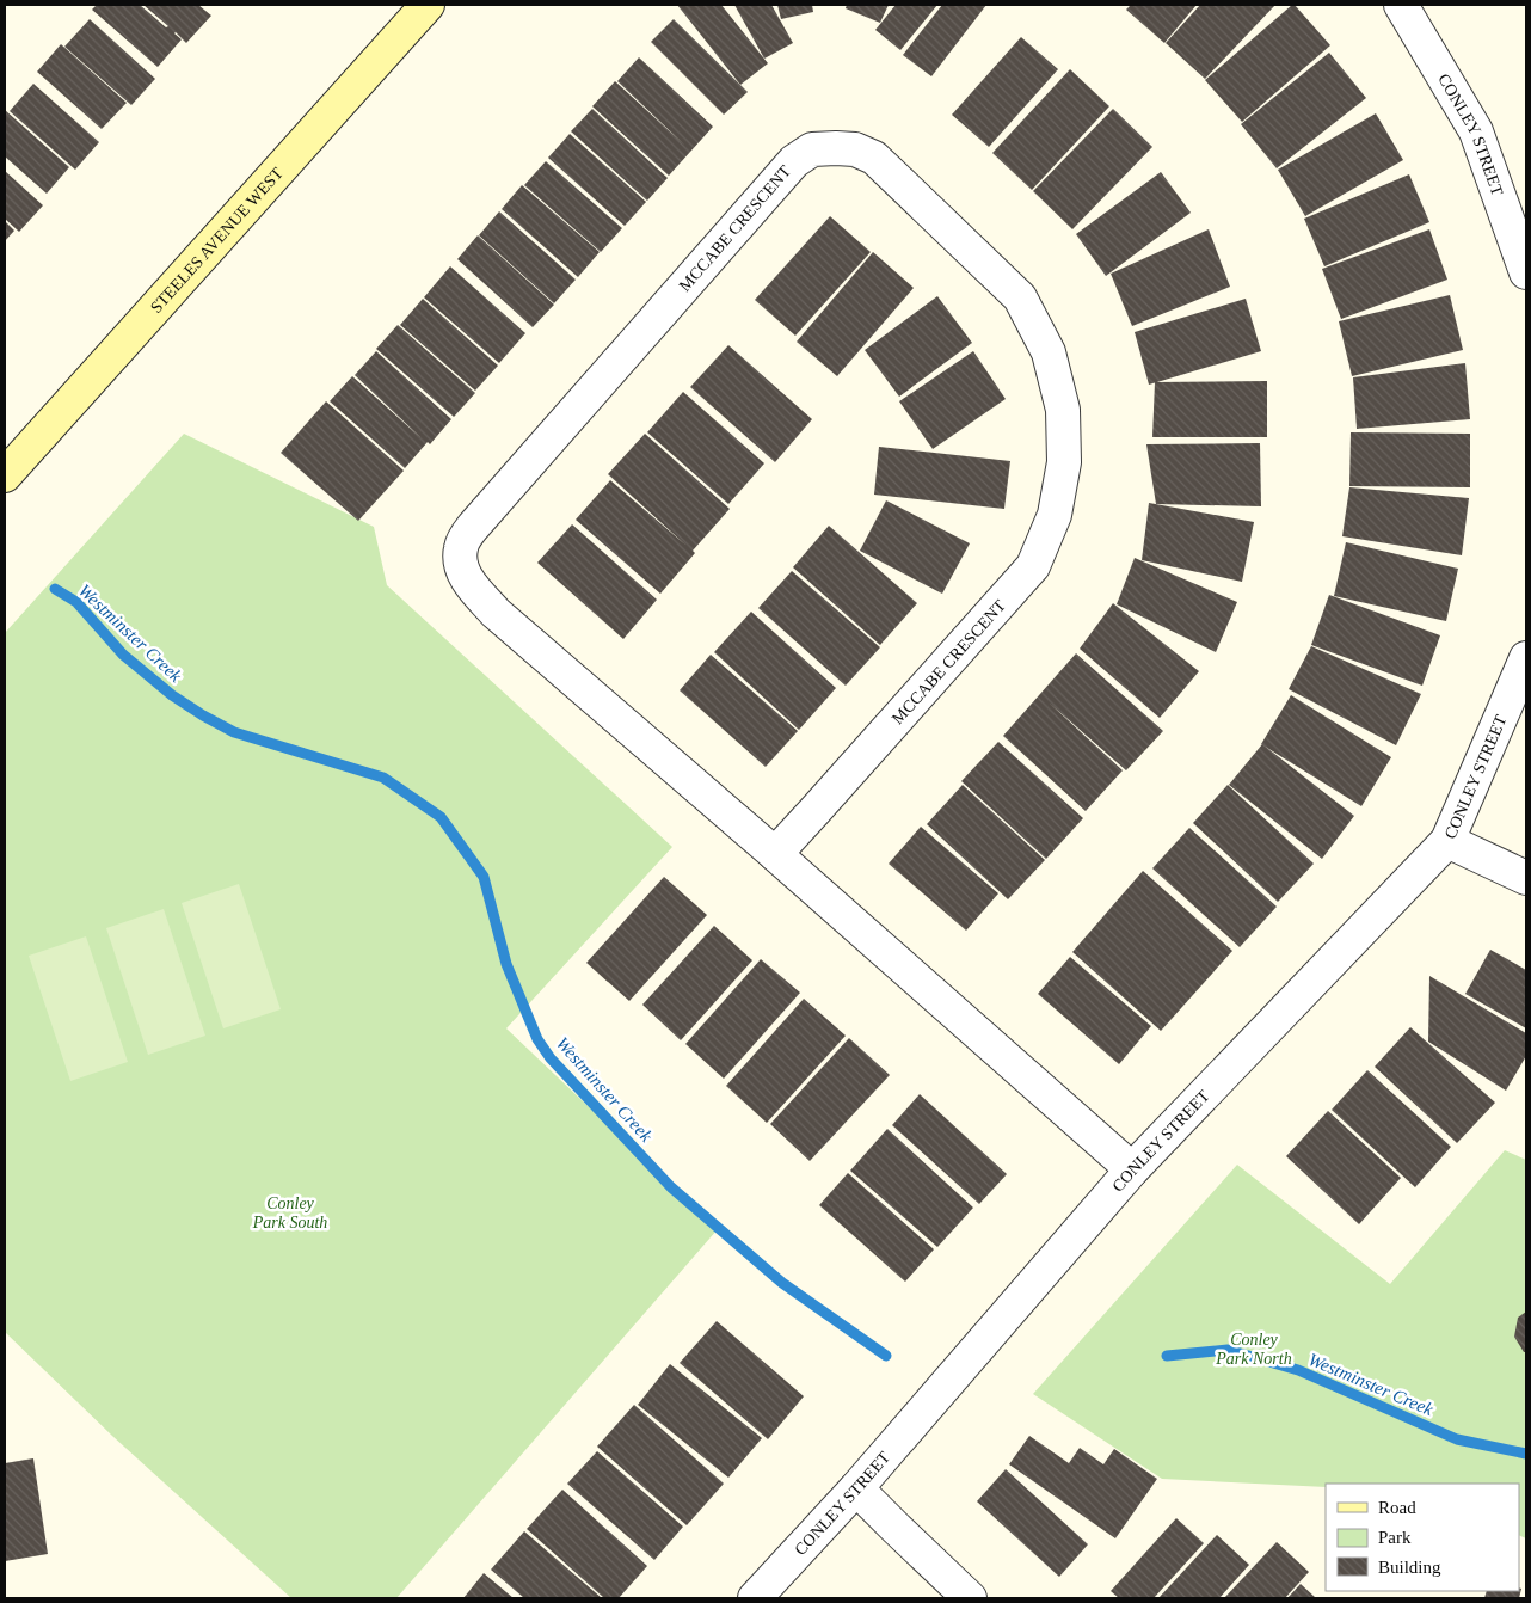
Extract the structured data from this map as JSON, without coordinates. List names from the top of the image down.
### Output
{
  "streets": {
    "main road": ["STEELES AVENUE WEST"],
    "street": ["CONLEY STREET", "MCCABE CRESCENT"]
  },
  "crossings": [
    ["CONLEY STREET", "MCCABE CRESCENT"]
  ],
  "water": ["Westminster Creek"],
  "parks": ["Conley Park South", "Conley Park North"],
  "legend": ["Road", "Park", "Building"]
}
